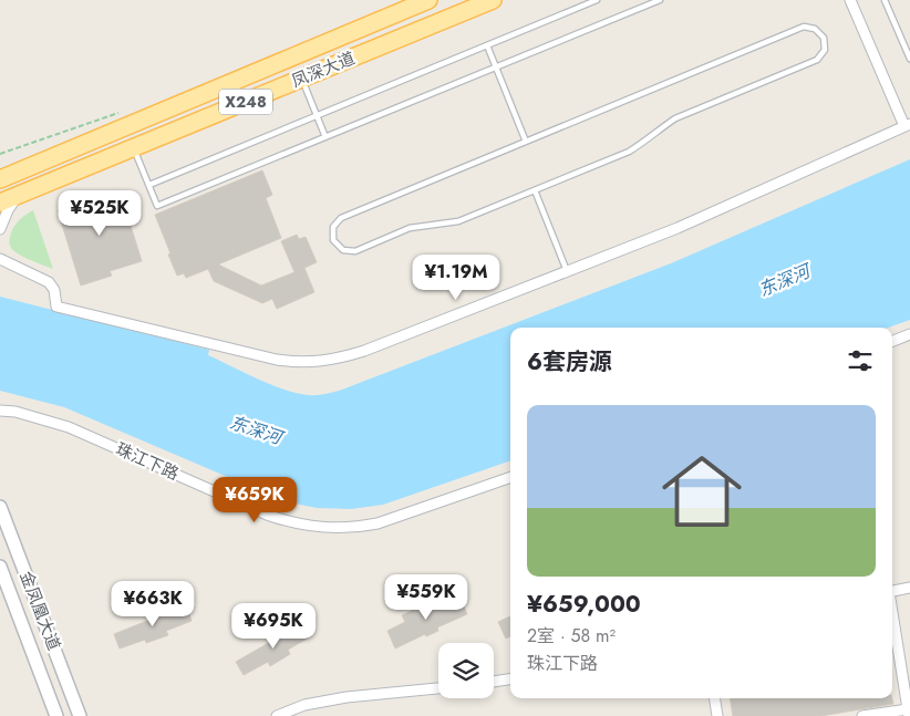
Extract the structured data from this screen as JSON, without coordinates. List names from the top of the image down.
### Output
{
  "streets": {
    "main road": ["凤深大道", "X248"],
    "street": ["珠江下路", "金凤凰大道"]
  },
  "water": ["东深河"],
  "page": {
    "price": [
      "¥525K",
      "¥1.19M",
      "¥659K",
      "¥559K",
      "¥663K",
      "¥695K"
    ],
    "heading": "6套房源",
    "list": [
      {
        "name": "¥659,000",
        "note": "2室 · 58 m² · 珠江下路"
      }
    ]
  }
}
